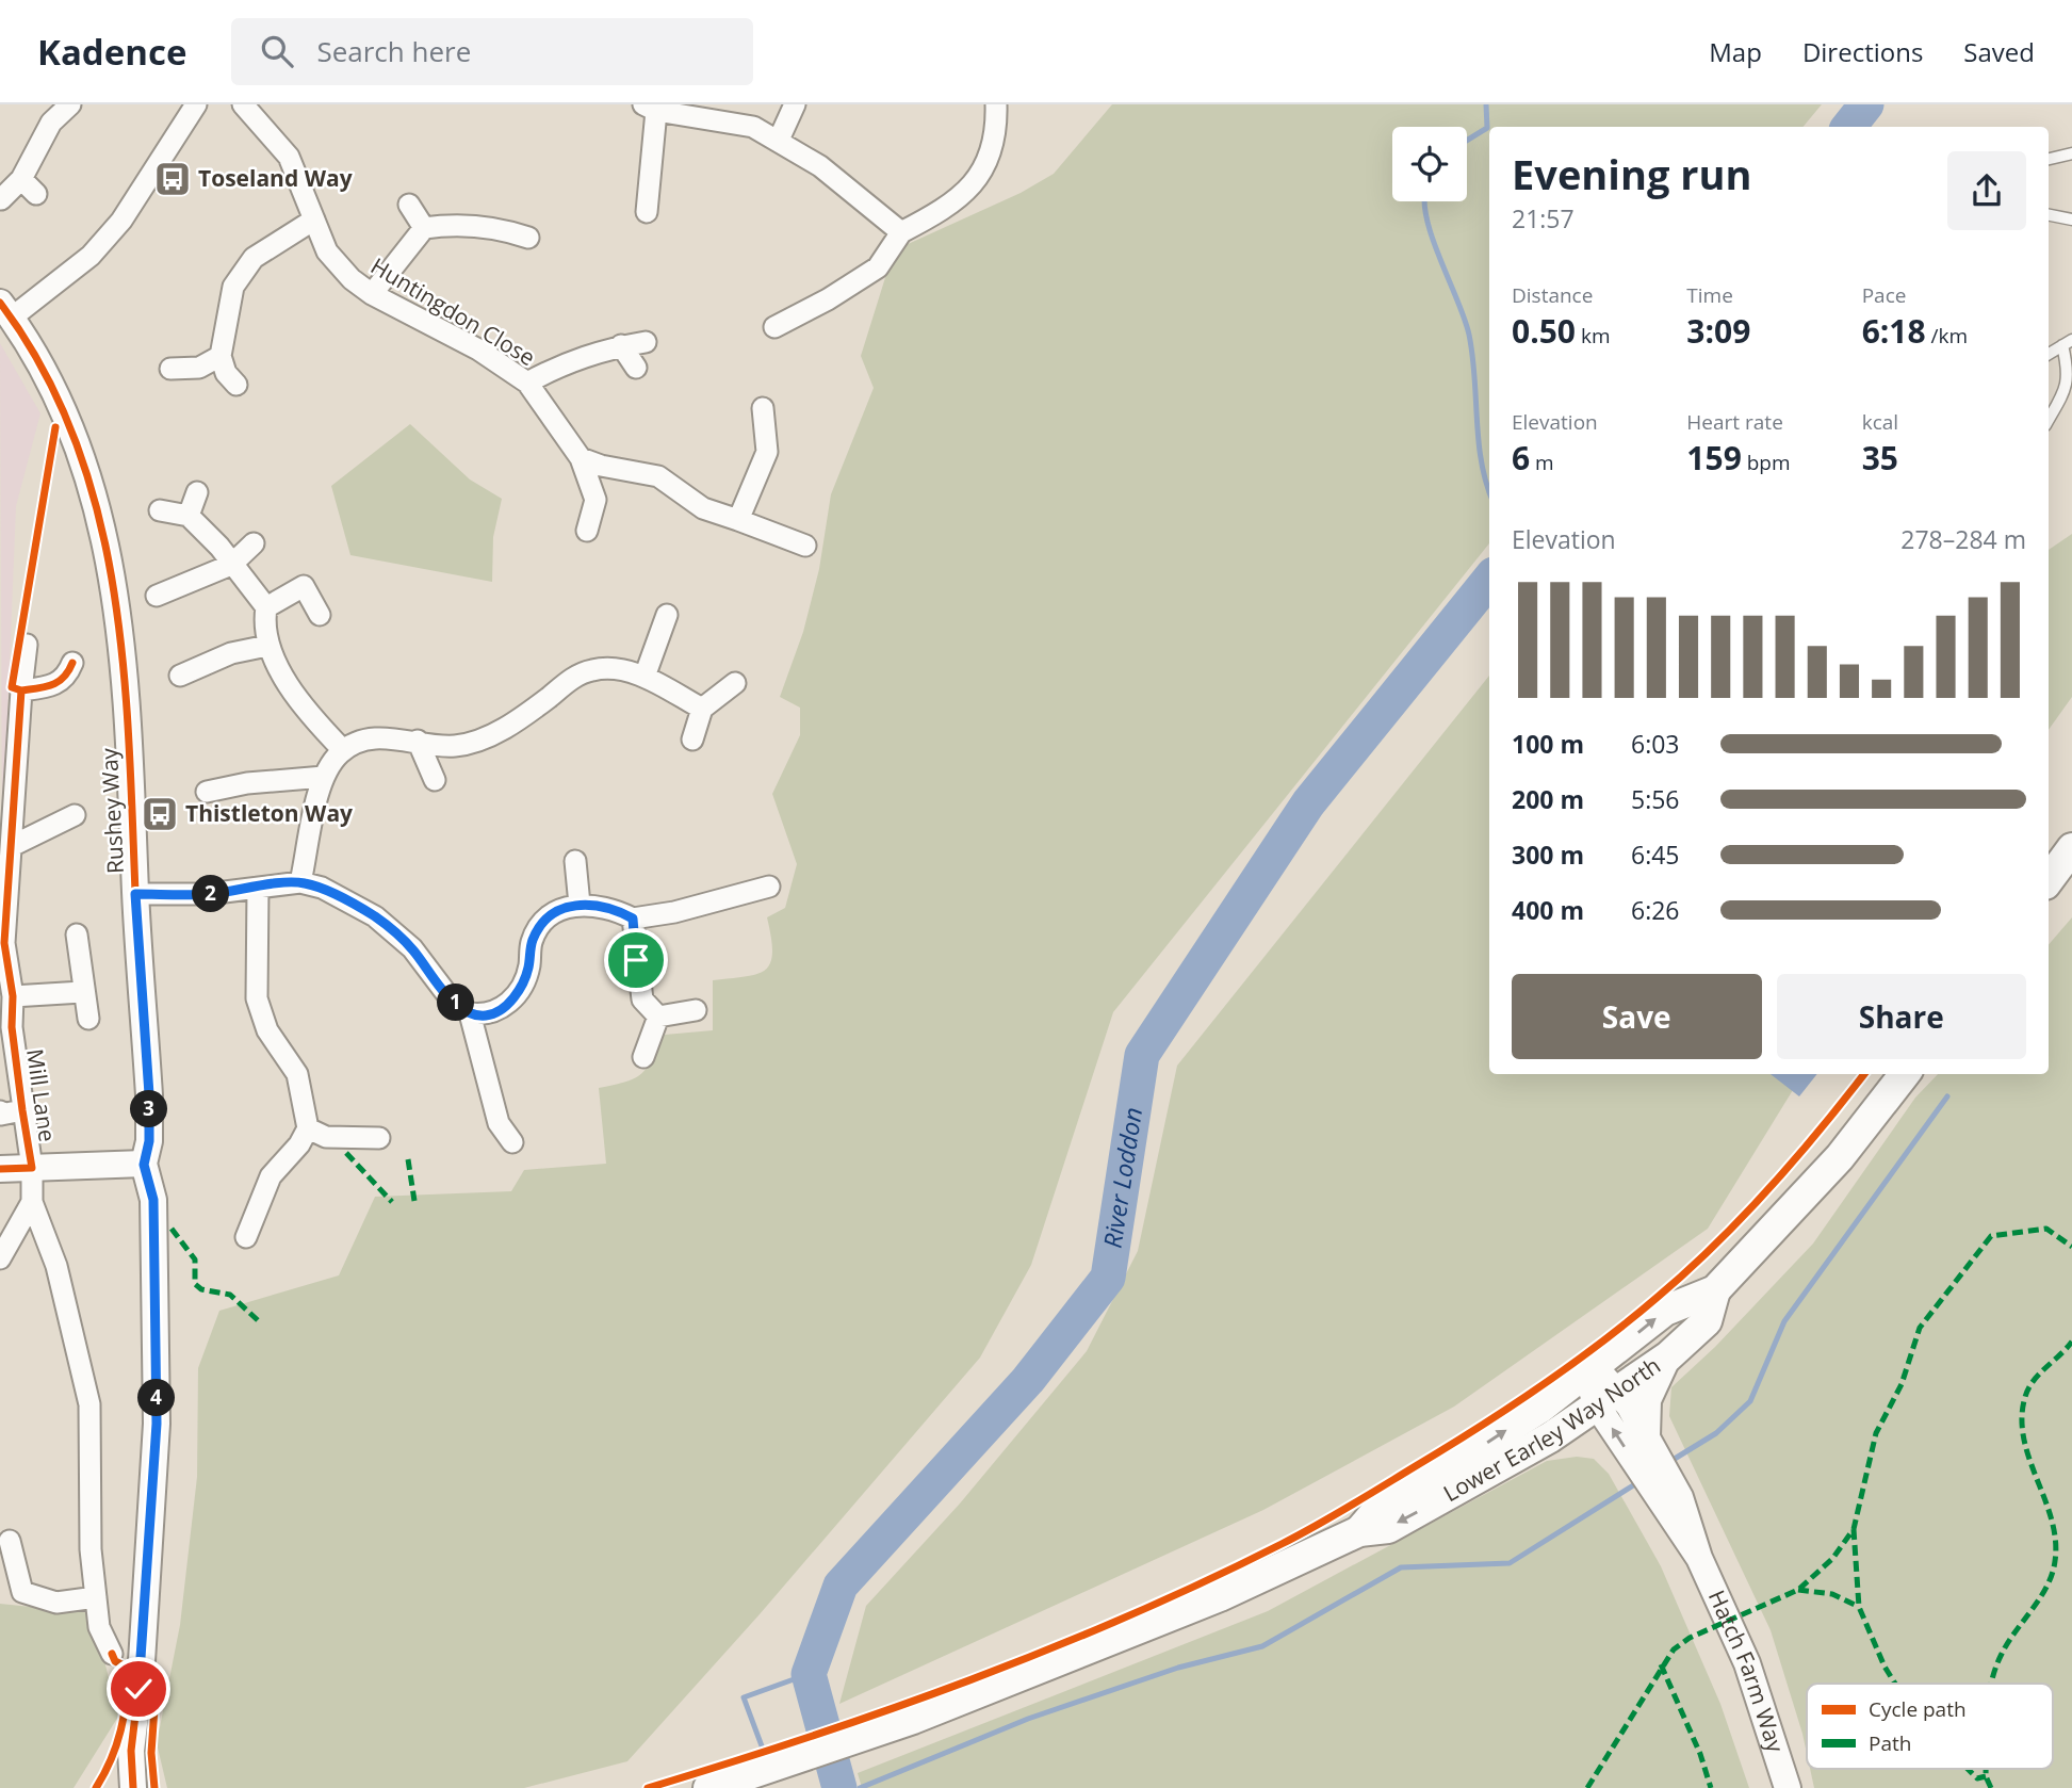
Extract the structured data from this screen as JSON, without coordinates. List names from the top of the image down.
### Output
{
  "streets": {
    "main road": ["Lower Earley Way North"],
    "street": [
      "Huntingdon Close",
      "Rushey Way",
      "Mill Lane",
      "Hatch Farm Way"
    ]
  },
  "crossings": [
    ["Lower Earley Way North", "Hatch Farm Way"]
  ],
  "water": ["River Loddon"],
  "places": {
    "bus stop": ["Toseland Way", "Thistleton Way"]
  },
  "legend": ["Cycle path", "Path"],
  "page": {
    "header": "Kadence",
    "search": "Search here",
    "nav": ["Map", "Directions", "Saved"],
    "heading": ["Evening run", "21:57"],
    "stats": [
      ["Distance", "0.50 km"],
      ["Time", "3:09"],
      ["Pace", "6:18 /km"],
      ["Elevation", "6 m"],
      ["Heart rate", "159 bpm"],
      ["kcal", "35"]
    ],
    "chart": ["Elevation", "278–284 m"],
    "list": [
      {
        "name": "100 m",
        "note": "6:03"
      },
      {
        "name": "200 m",
        "note": "5:56"
      },
      {
        "name": "300 m",
        "note": "6:45"
      },
      {
        "name": "400 m",
        "note": "6:26"
      }
    ],
    "pins": [
      "2",
      "1",
      "3",
      "4"
    ],
    "buttons": ["Save", "Share"]
  }
}
